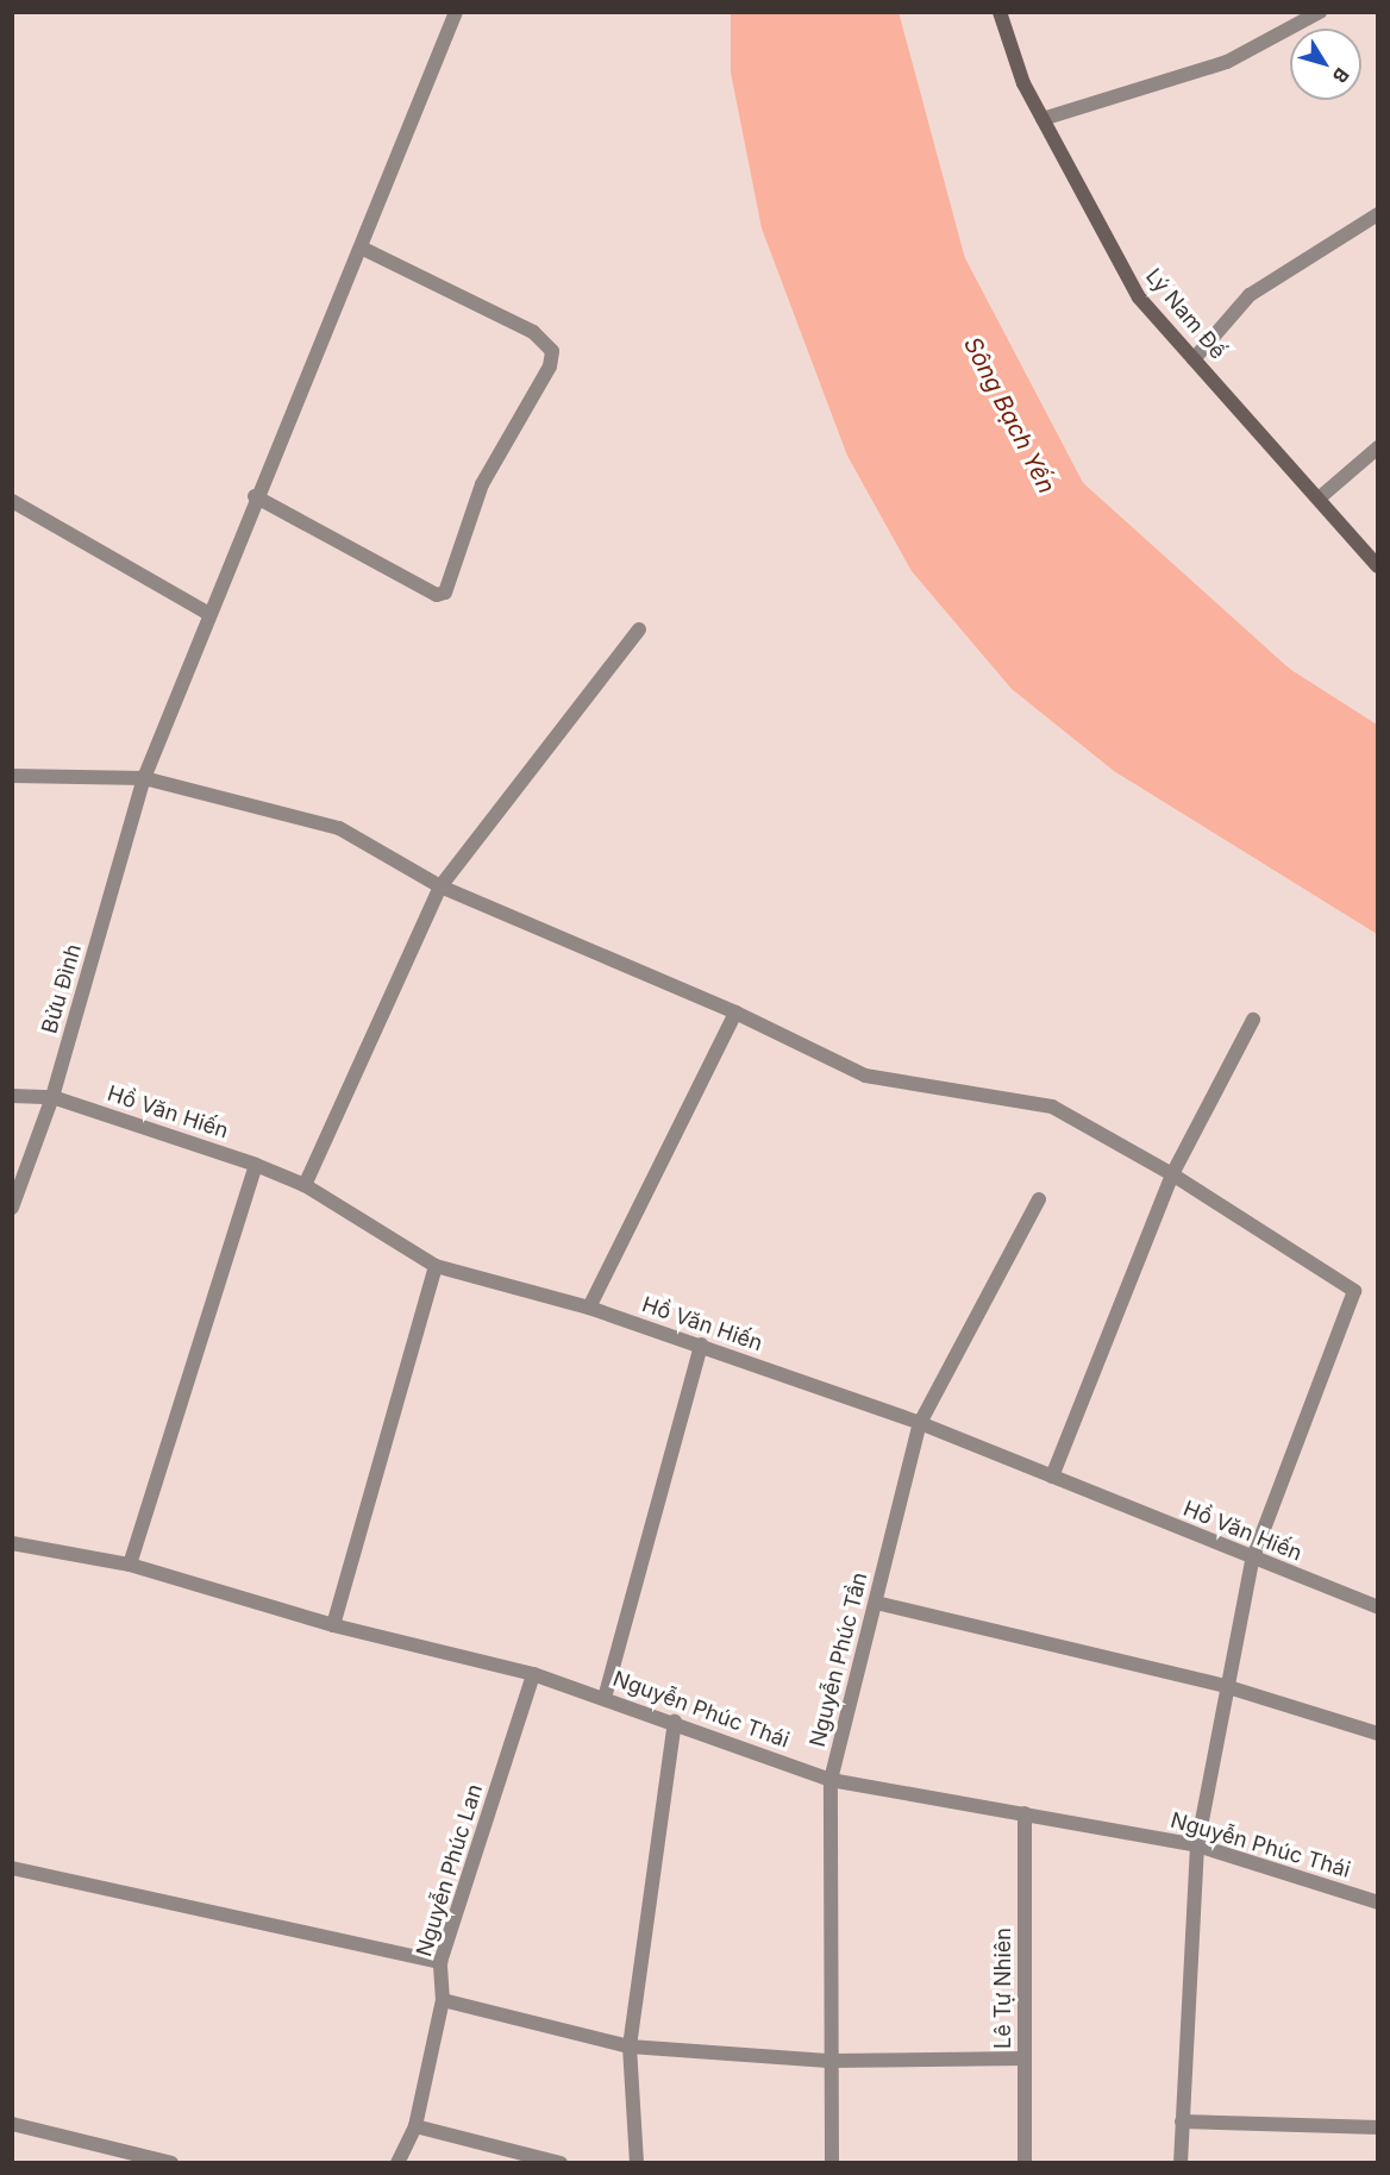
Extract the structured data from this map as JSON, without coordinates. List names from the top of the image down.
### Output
{
  "streets": {
    "street": [
      "Lý Nam Đế",
      "Bửu Đình",
      "Hồ Văn Hiến",
      "Nguyễn Phúc Tần",
      "Nguyễn Phúc Thái",
      "Nguyễn Phúc Lan",
      "Lê Tự Nhiên"
    ]
  },
  "crossings": [
    ["Bửu Đình", "Hồ Văn Hiến"],
    ["Hồ Văn Hiến", "Nguyễn Phúc Tần"],
    ["Nguyễn Phúc Tần", "Nguyễn Phúc Thái"],
    ["Nguyễn Phúc Thái", "Nguyễn Phúc Lan"],
    ["Nguyễn Phúc Thái", "Lê Tự Nhiên"]
  ],
  "water": ["Sông Bạch Yến"],
  "north": "bottom right"
}
